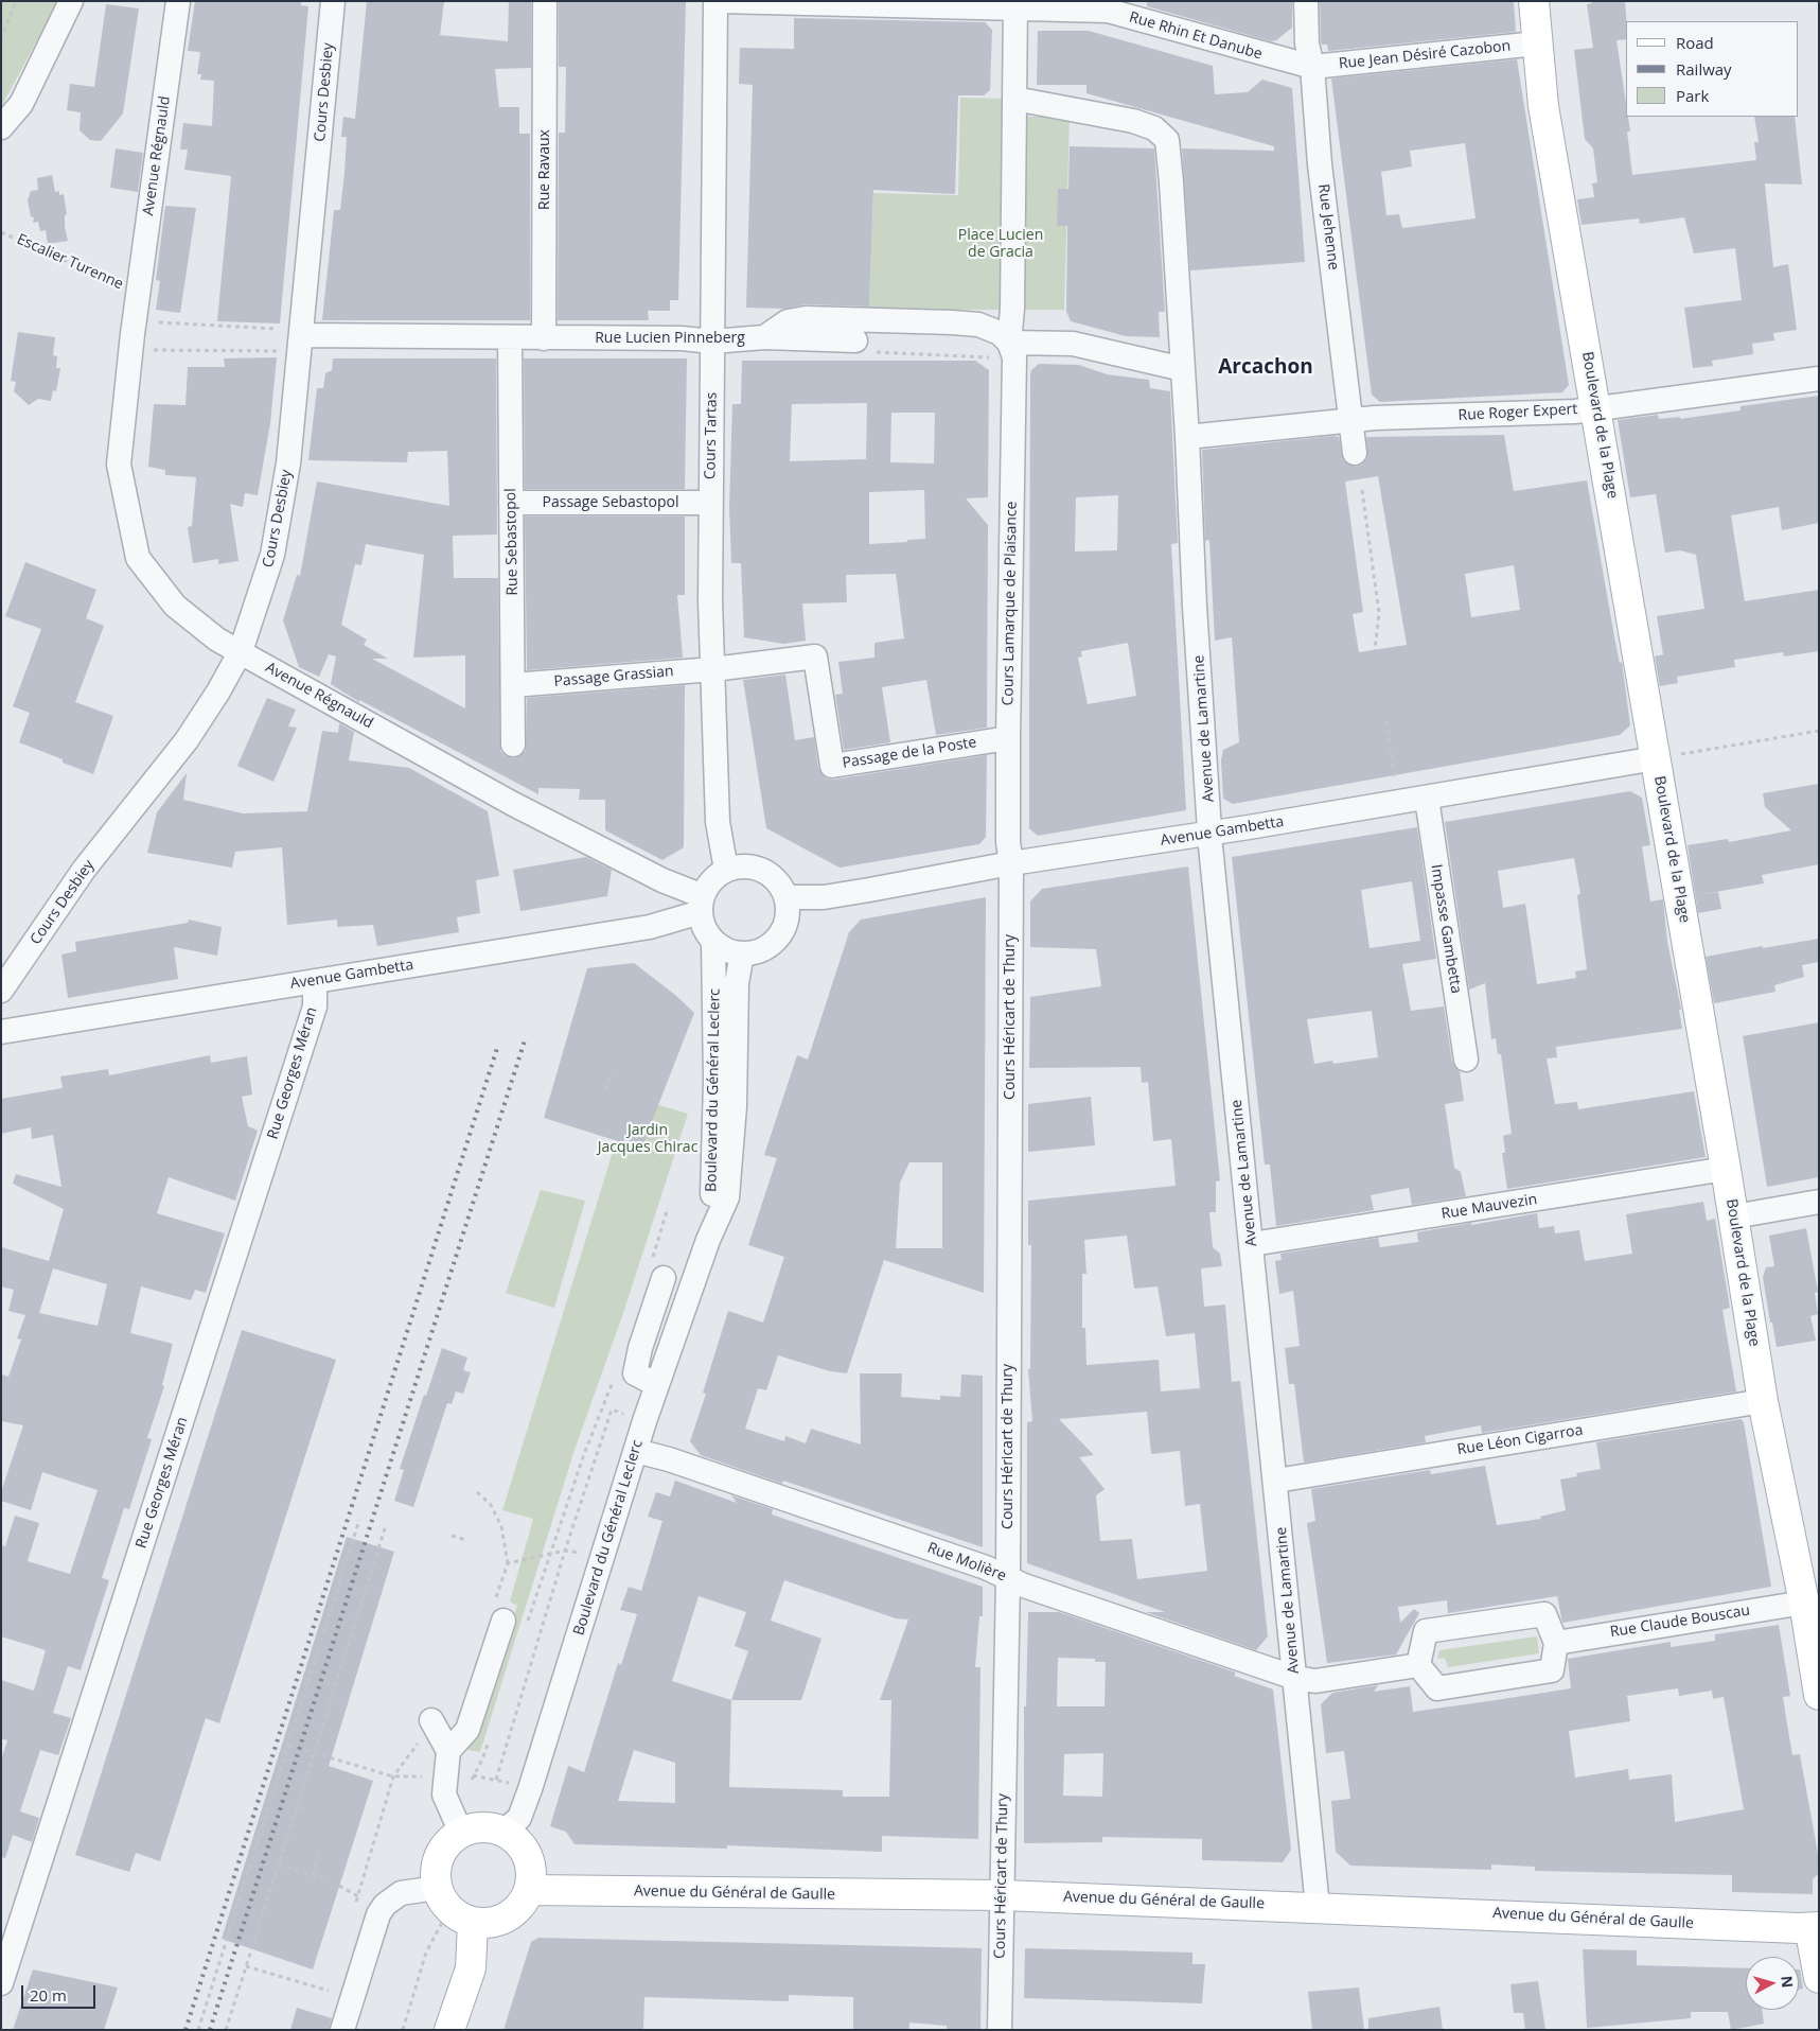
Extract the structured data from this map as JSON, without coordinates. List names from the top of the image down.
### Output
{
  "streets": {
    "main road": ["Boulevard de la Plage", "Avenue du Général de Gaulle"],
    "street": [
      "Rue Rhin Et Danube",
      "Rue Jean Désiré Cazobon",
      "Cours Desbiey",
      "Avenue Régnauld",
      "Rue Ravaux",
      "Rue Jehenne",
      "Rue Lucien Pinneberg",
      "Rue Roger Expert",
      "Cours Tartas",
      "Passage Sebastopol",
      "Rue Sebastopol",
      "Cours Lamarque de Plaisance",
      "Passage Grassian",
      "Avenue de Lamartine",
      "Passage de la Poste",
      "Avenue Gambetta",
      "Impasse Gambetta",
      "Cours Héricart de Thury",
      "Rue Georges Méran",
      "Boulevard du Général Leclerc",
      "Rue Mauvezin",
      "Rue Léon Cigarroa",
      "Rue Molière",
      "Rue Claude Bouscau"
    ],
    "path": ["Escalier Turenne"]
  },
  "crossings": [
    ["Rue Rhin Et Danube", "Rue Jean Désiré Cazobon"],
    ["Rue Rhin Et Danube", "Rue Jehenne"],
    ["Rue Rhin Et Danube", "Cours Tartas"],
    ["Rue Jean Désiré Cazobon", "Rue Jehenne"],
    ["Rue Jean Désiré Cazobon", "Boulevard de la Plage"],
    ["Cours Desbiey", "Avenue Régnauld"],
    ["Cours Desbiey", "Rue Lucien Pinneberg"],
    ["Avenue Régnauld", "Escalier Turenne"],
    ["Avenue Régnauld", "Cours Tartas"],
    ["Avenue Régnauld", "Avenue Gambetta"],
    ["Avenue Régnauld", "Boulevard du Général Leclerc"],
    ["Rue Ravaux", "Rue Lucien Pinneberg"],
    ["Rue Jehenne", "Rue Roger Expert"],
    ["Rue Lucien Pinneberg", "Cours Tartas"],
    ["Rue Lucien Pinneberg", "Rue Sebastopol"],
    ["Rue Lucien Pinneberg", "Cours Lamarque de Plaisance"],
    ["Rue Roger Expert", "Boulevard de la Plage"],
    ["Rue Roger Expert", "Avenue de Lamartine"],
    ["Boulevard de la Plage", "Avenue Gambetta"],
    ["Boulevard de la Plage", "Rue Mauvezin"],
    ["Boulevard de la Plage", "Rue Léon Cigarroa"],
    ["Boulevard de la Plage", "Rue Claude Bouscau"],
    ["Cours Tartas", "Passage Sebastopol"],
    ["Cours Tartas", "Passage Grassian"],
    ["Cours Tartas", "Passage de la Poste"],
    ["Cours Tartas", "Avenue Gambetta"],
    ["Cours Tartas", "Boulevard du Général Leclerc"],
    ["Passage Sebastopol", "Rue Sebastopol"],
    ["Rue Sebastopol", "Passage Grassian"],
    ["Cours Lamarque de Plaisance", "Passage de la Poste"],
    ["Cours Lamarque de Plaisance", "Avenue Gambetta"],
    ["Cours Lamarque de Plaisance", "Cours Héricart de Thury"],
    ["Passage Grassian", "Passage de la Poste"],
    ["Avenue de Lamartine", "Avenue Gambetta"],
    ["Avenue de Lamartine", "Rue Mauvezin"],
    ["Avenue de Lamartine", "Rue Léon Cigarroa"],
    ["Avenue de Lamartine", "Rue Molière"],
    ["Avenue de Lamartine", "Avenue du Général de Gaulle"],
    ["Avenue Gambetta", "Impasse Gambetta"],
    ["Avenue Gambetta", "Cours Héricart de Thury"],
    ["Avenue Gambetta", "Rue Georges Méran"],
    ["Avenue Gambetta", "Boulevard du Général Leclerc"],
    ["Cours Héricart de Thury", "Rue Molière"],
    ["Cours Héricart de Thury", "Avenue du Général de Gaulle"],
    ["Boulevard du Général Leclerc", "Rue Molière"],
    ["Boulevard du Général Leclerc", "Avenue du Général de Gaulle"]
  ],
  "districts": ["Arcachon"],
  "parks": ["Place Lucien de Gracia", "Jardin Jacques Chirac"],
  "legend": ["Road", "Railway", "Park"],
  "scale_bar": "20 m",
  "north": "right"
}
